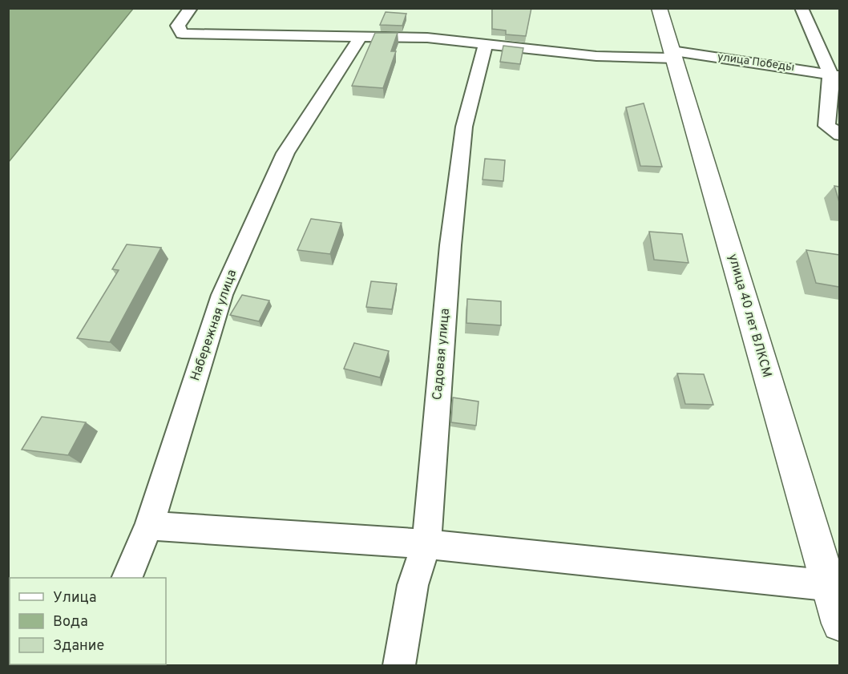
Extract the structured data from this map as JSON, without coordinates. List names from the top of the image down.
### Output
{
  "streets": {
    "street": [
      "улица Победы",
      "улица 40 лет ВЛКСМ",
      "Набережная улица",
      "Садовая улица"
    ]
  },
  "crossings": [
    ["улица Победы", "улица 40 лет ВЛКСМ"],
    ["улица Победы", "Набережная улица"],
    ["улица Победы", "Садовая улица"]
  ],
  "legend": ["Улица", "Вода", "Здание"]
}
